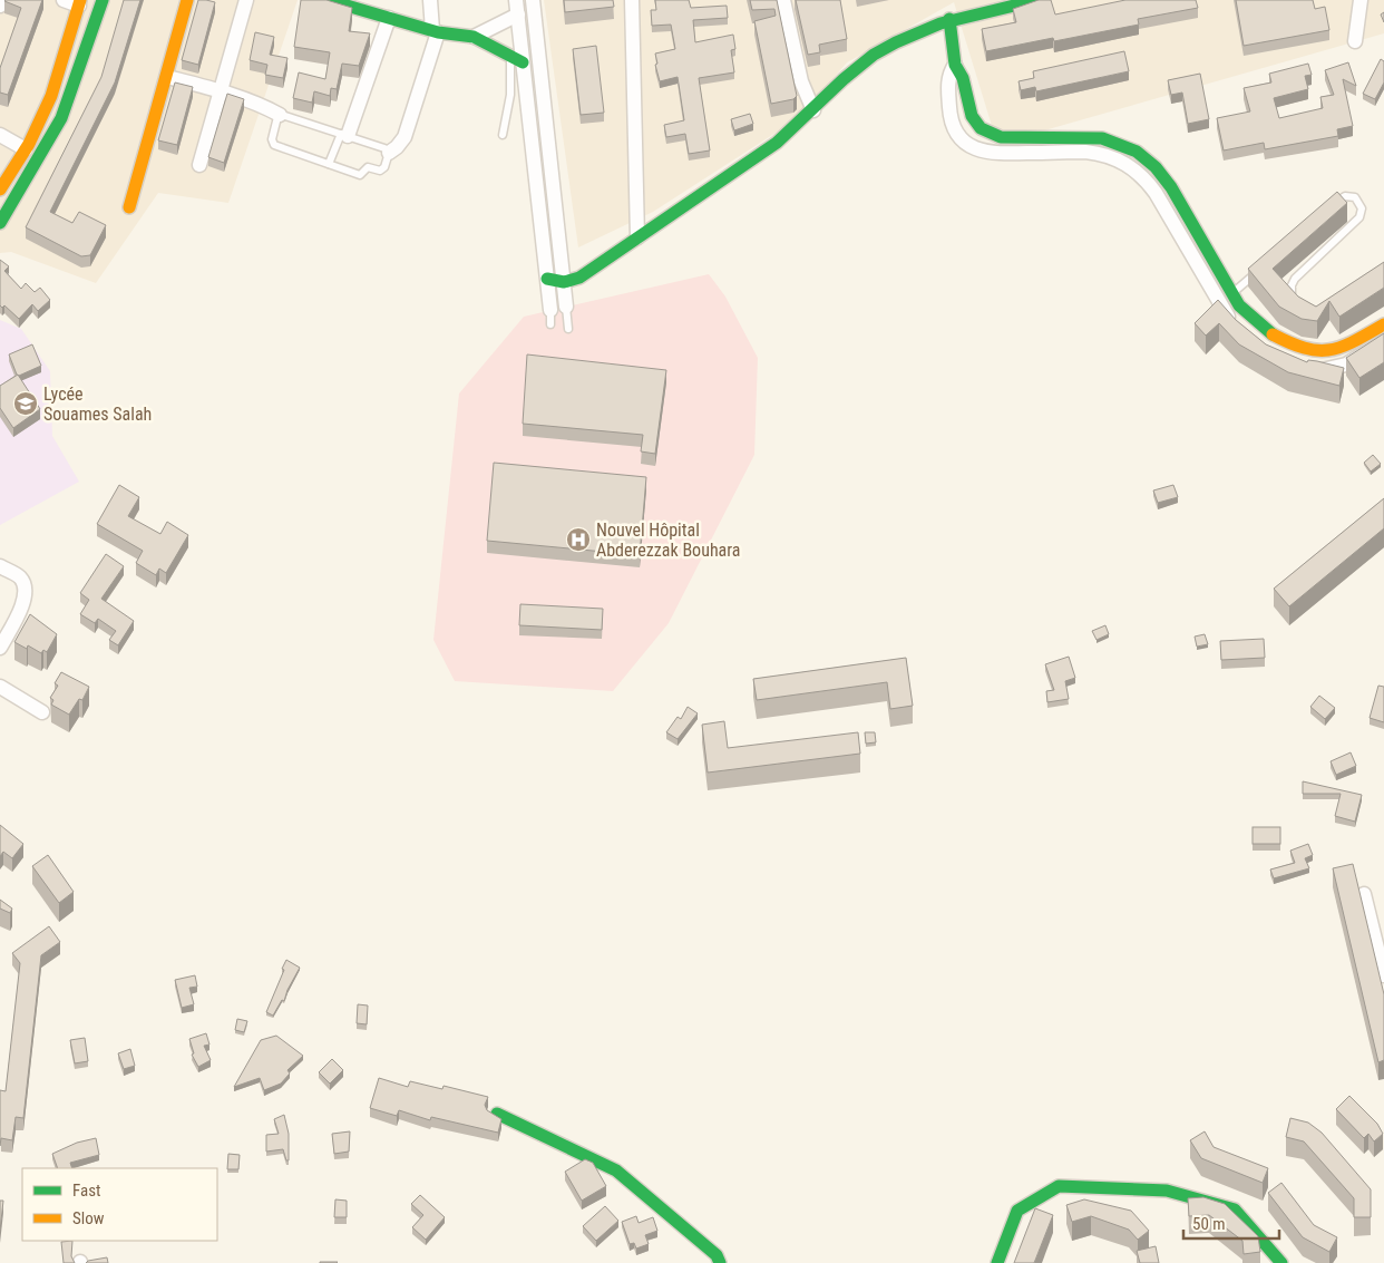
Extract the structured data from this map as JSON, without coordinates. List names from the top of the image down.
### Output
{
  "places": {
    "school or university": ["Lycée Souames Salah"],
    "hospital": ["Nouvel Hôpital Abderezzak Bouhara"]
  },
  "legend": ["Fast", "Slow"],
  "scale_bar": "50 m"
}
